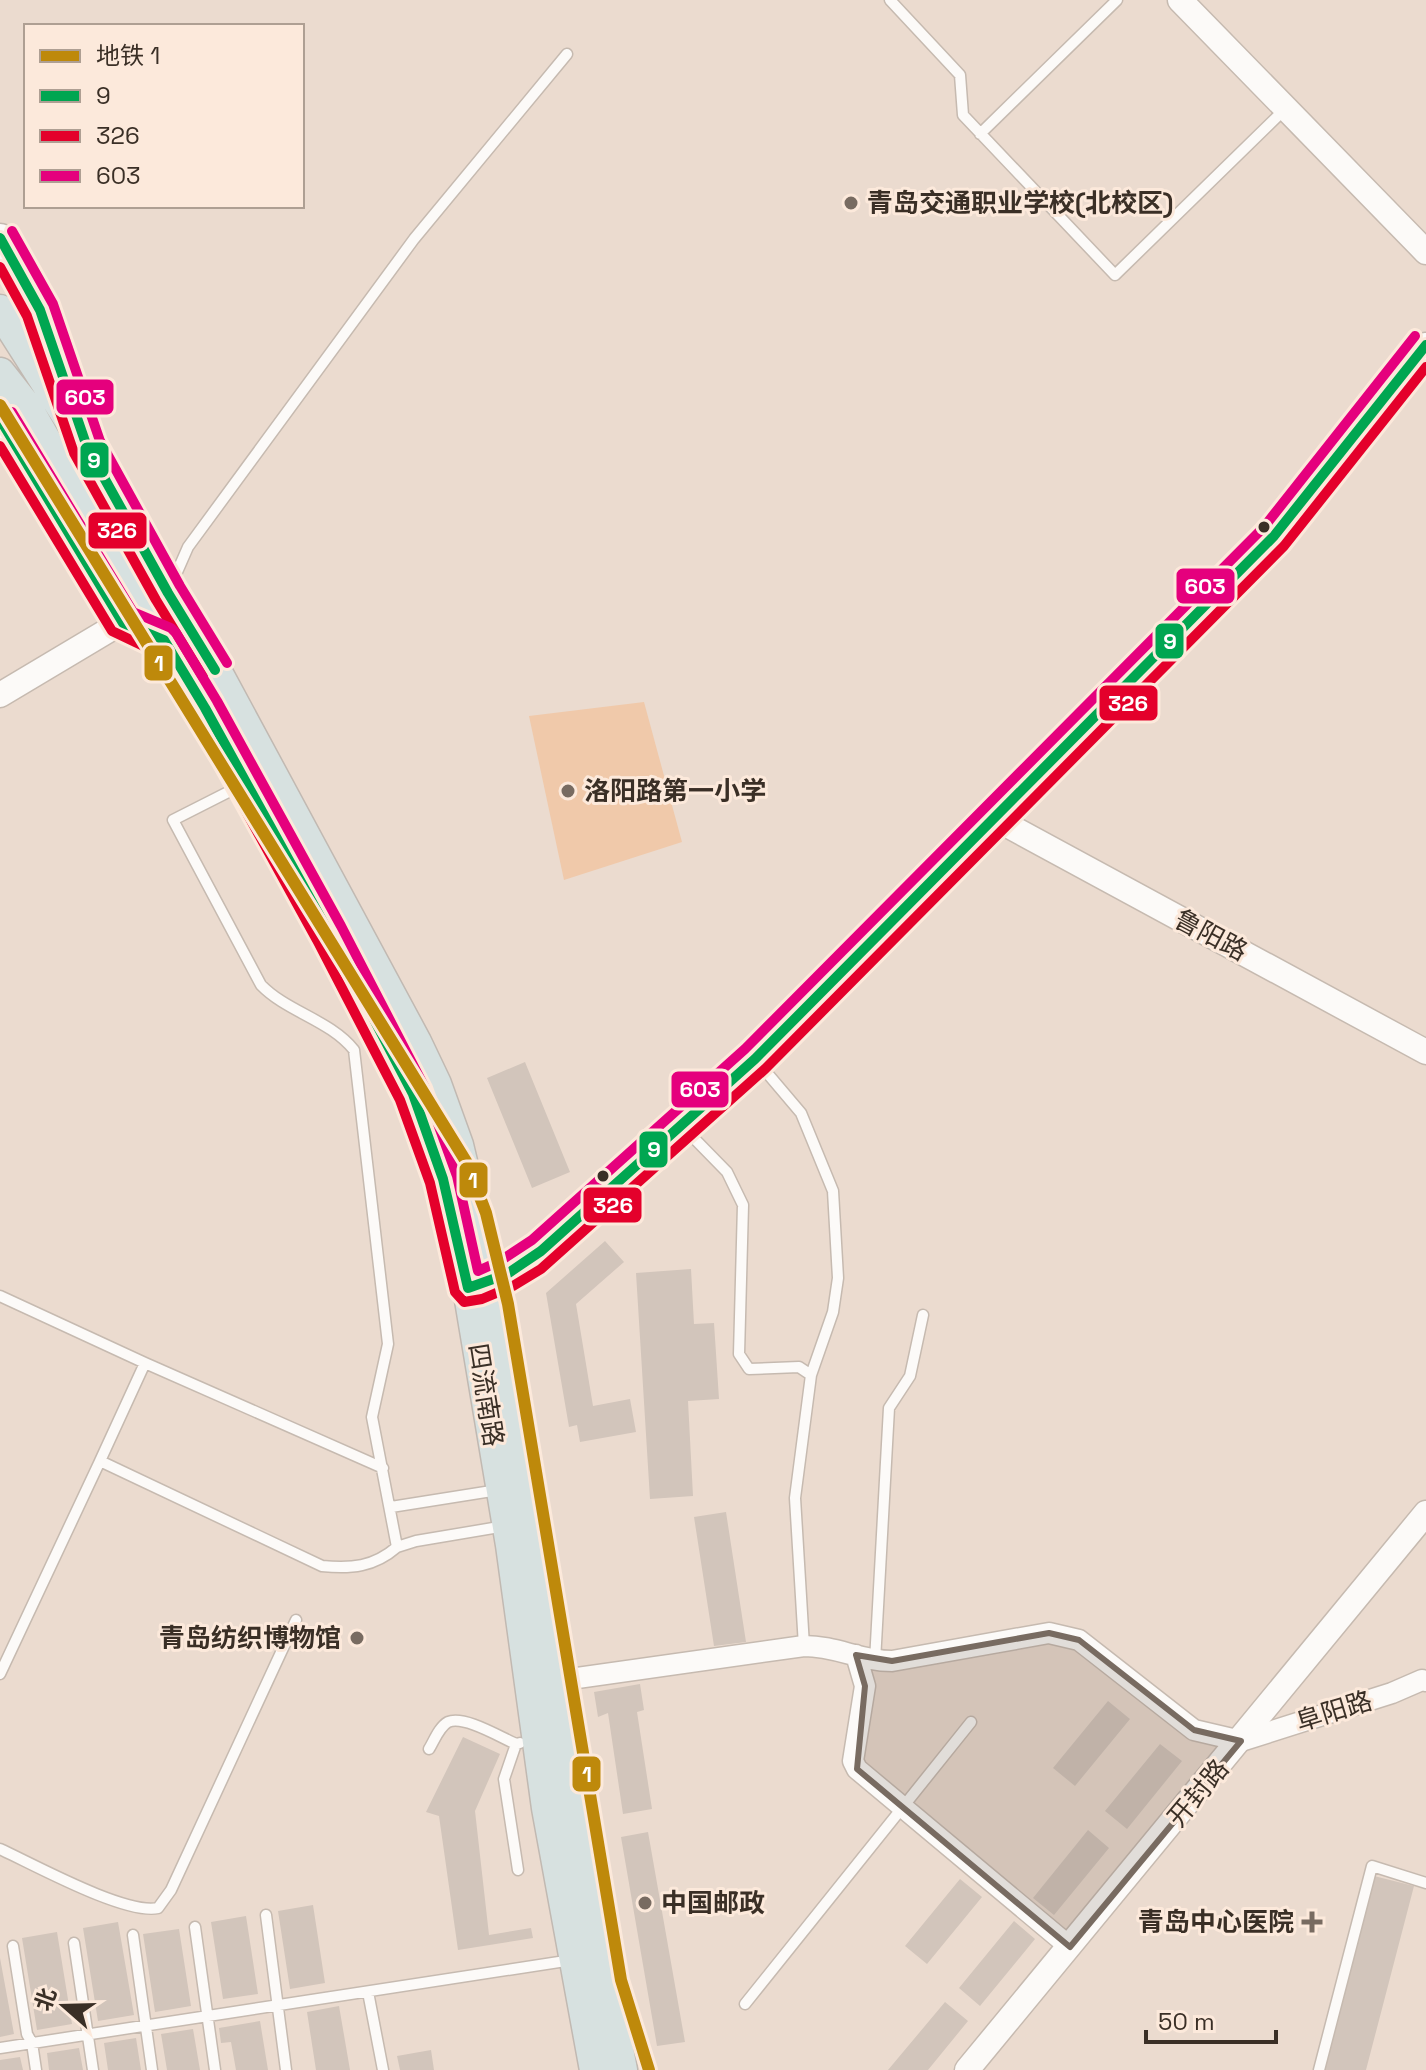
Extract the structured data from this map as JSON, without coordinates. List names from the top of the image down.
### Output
{
  "streets": {
    "main road": ["四流南路"],
    "street": ["鲁阳路", "阜阳路", "开封路"]
  },
  "crossings": [
    ["阜阳路", "开封路"]
  ],
  "places": {
    "other": [
      "青岛交通职业学校(北校区)",
      "洛阳路第一小学",
      "青岛纺织博物馆",
      "中国邮政"
    ],
    "health": ["青岛中心医院"]
  },
  "lines": [
    "transit line 603",
    "transit line 9",
    "transit line 326",
    "metro line 1"
  ],
  "legend": [
    "地铁 1",
    "9",
    "326",
    "603"
  ],
  "scale_bar": "50 m",
  "north": "left"
}
